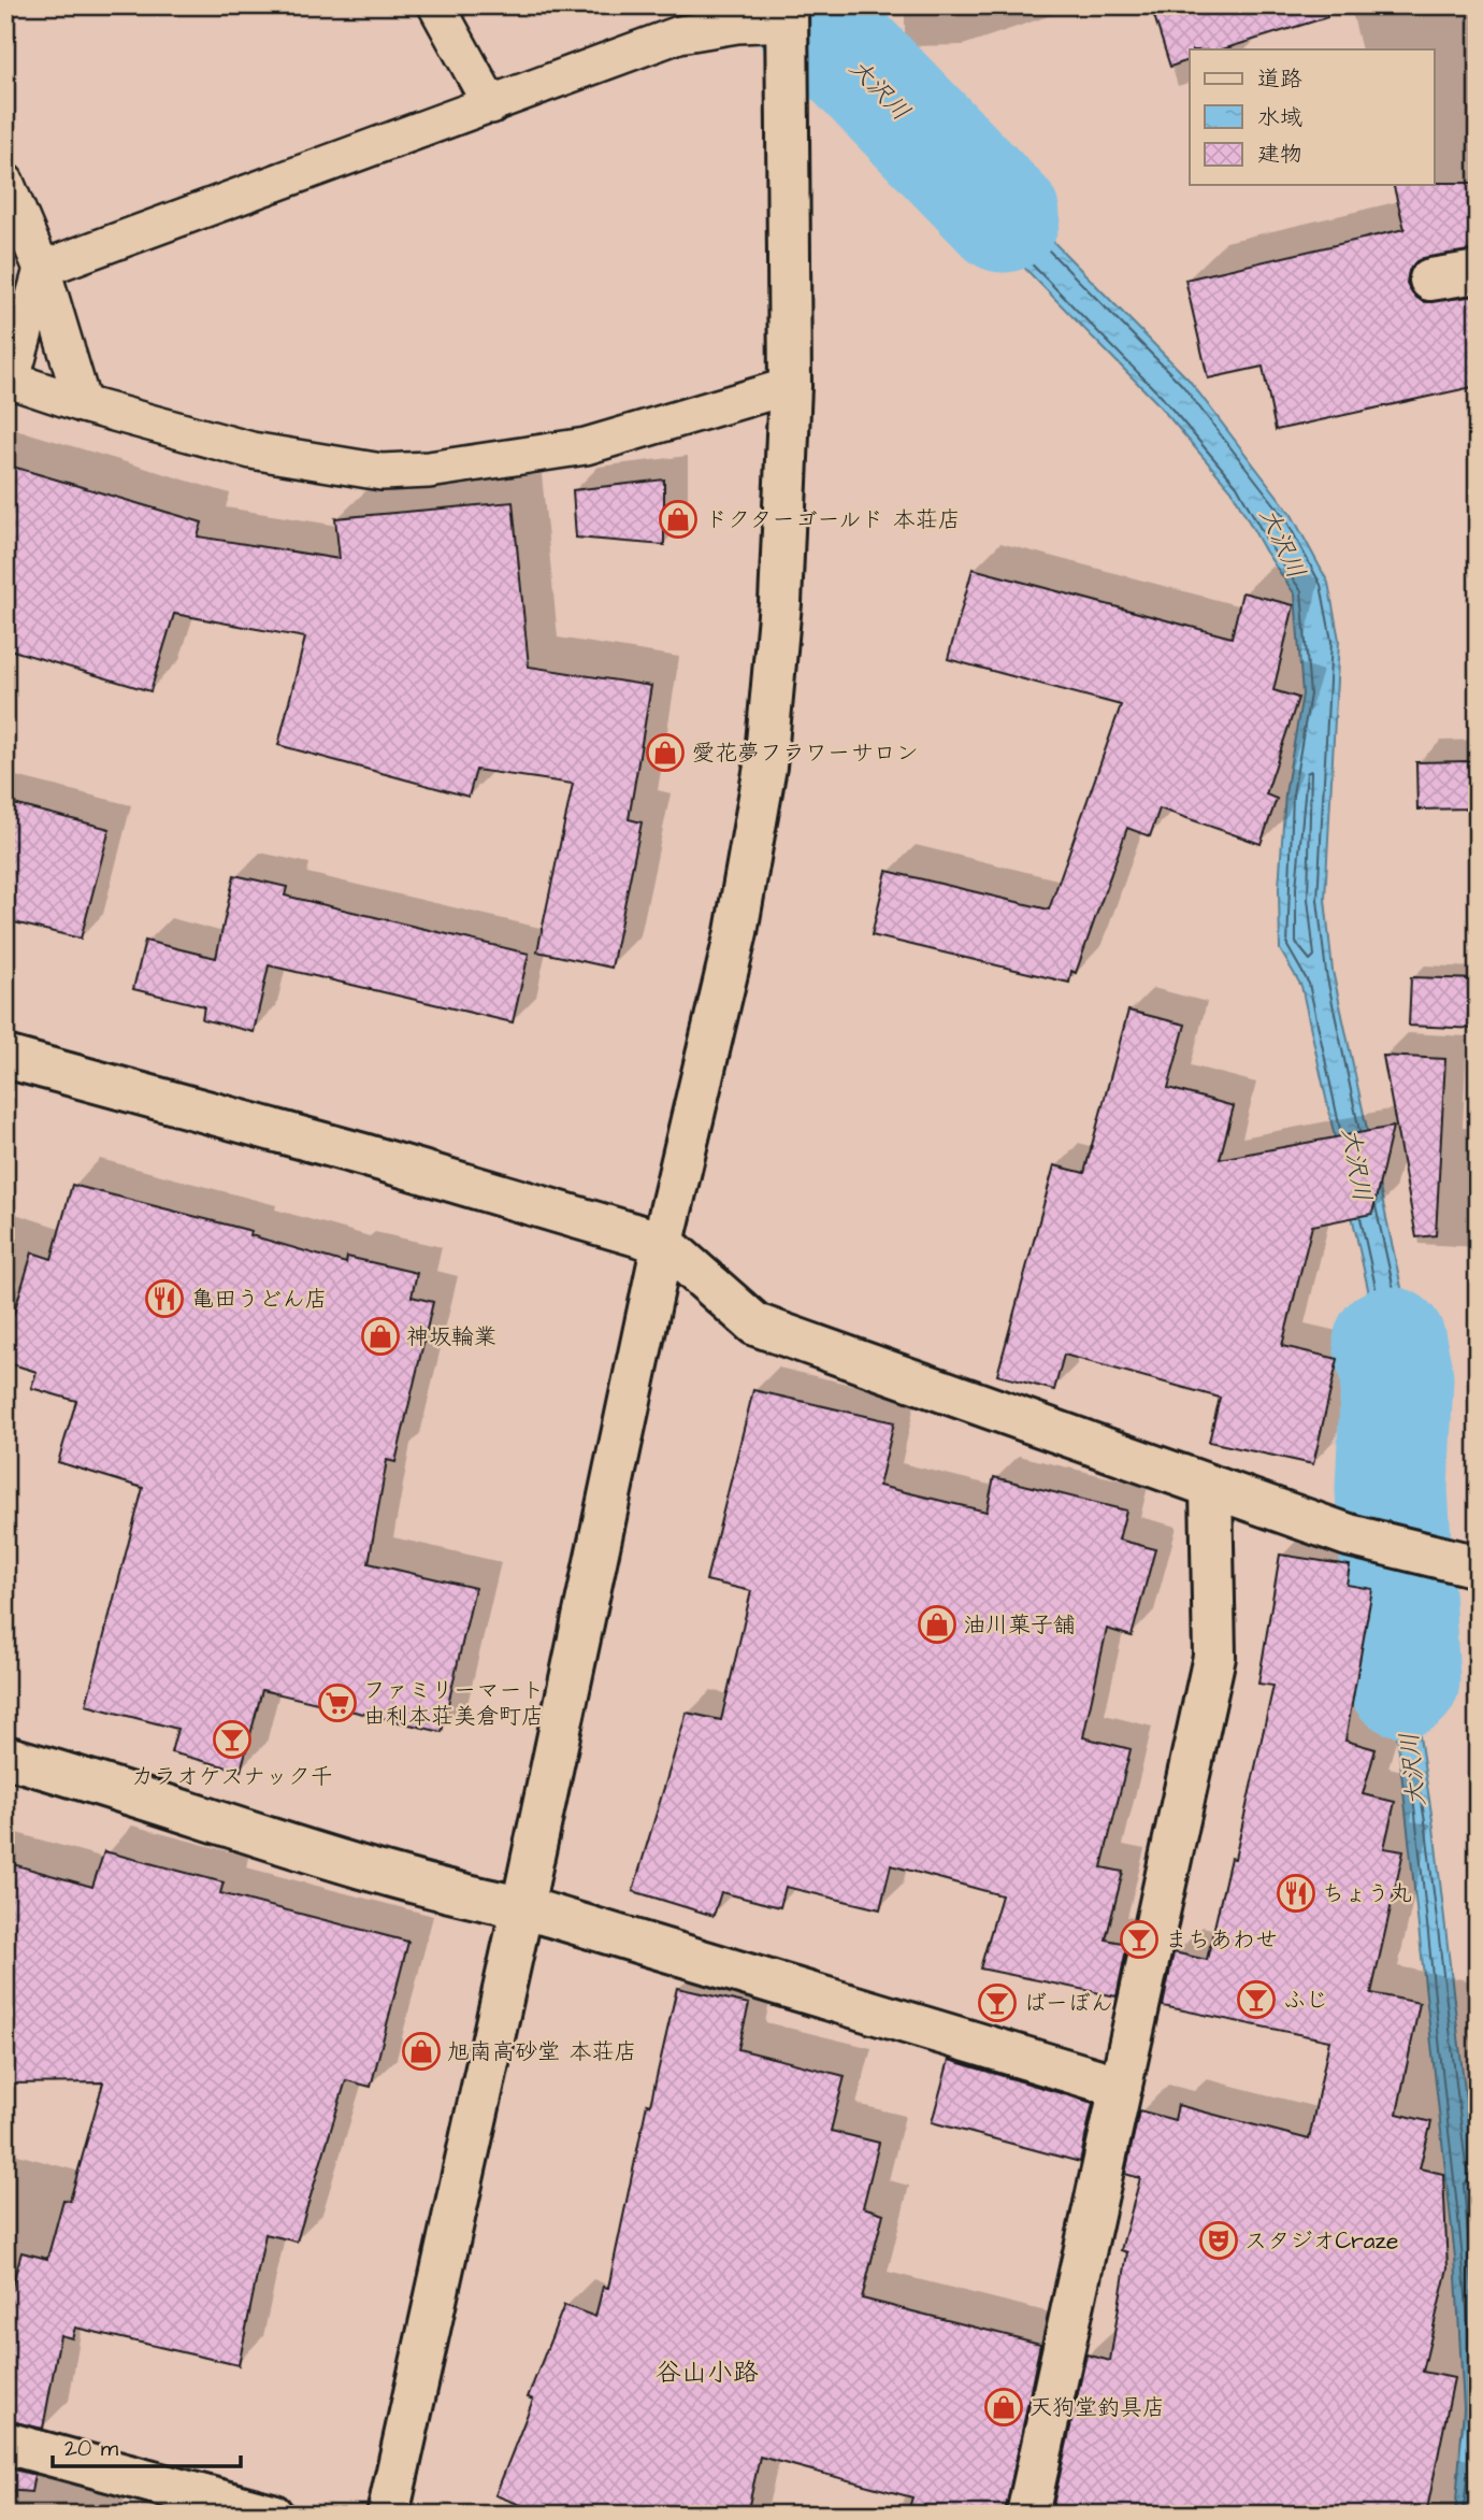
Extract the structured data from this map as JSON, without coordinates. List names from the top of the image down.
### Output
{
  "districts": ["谷山小路"],
  "water": ["大沢川"],
  "places": {
    "shop": [
      "ドクターゴールド 本荘店",
      "愛花夢フラワーサロン",
      "神坂輪業",
      "油川菓子舗",
      "旭南高砂堂 本荘店",
      "天狗堂釣具店"
    ],
    "restaurant": ["亀田うどん店", "ちょう丸"],
    "supermarket": ["ファミリーマート 由利本荘美倉町店"],
    "bar": [
      "カラオケスナック千",
      "まちあわせ",
      "ふじ",
      "ばーぼん"
    ],
    "theatre": ["スタジオCraze"]
  },
  "legend": ["道路", "水域", "建物"],
  "scale_bar": "20 m"
}
